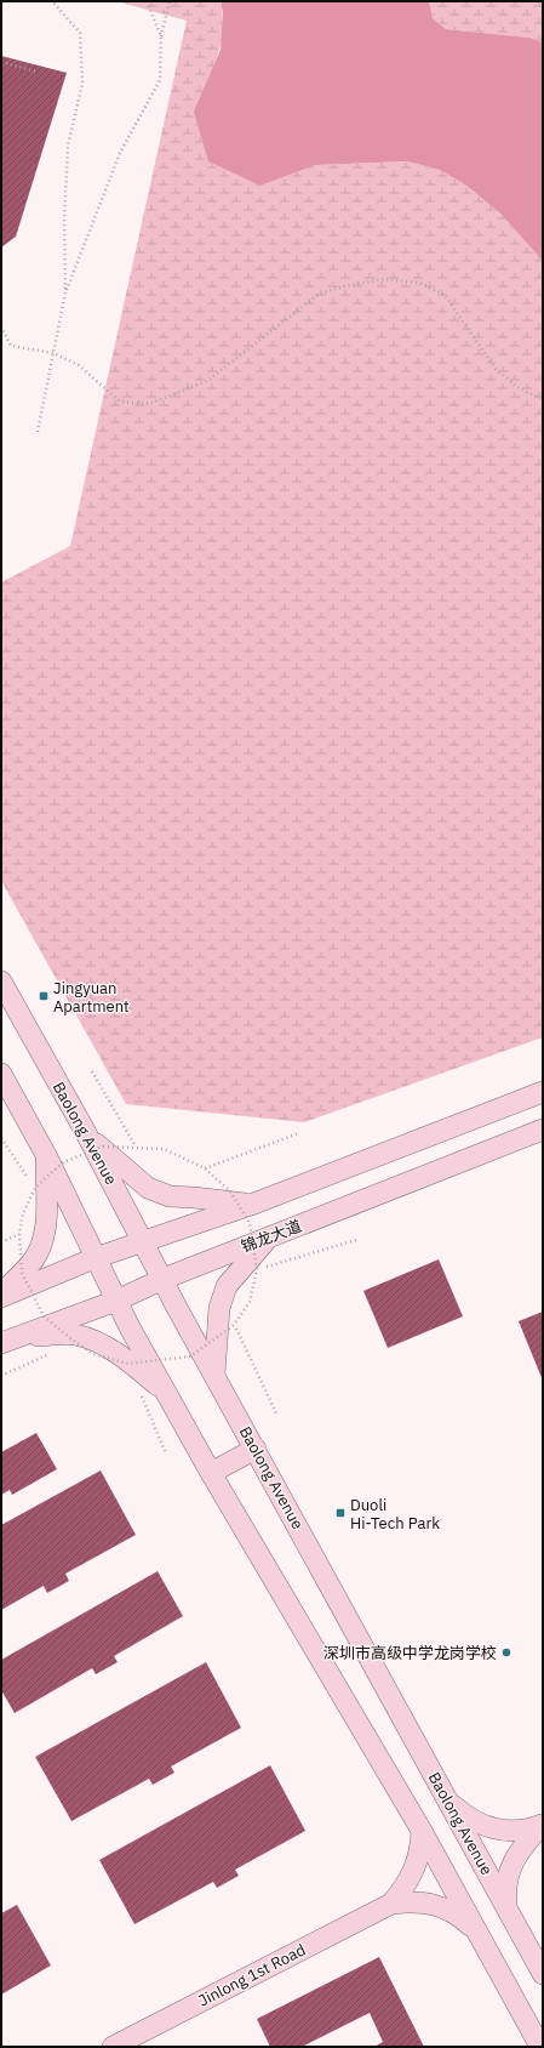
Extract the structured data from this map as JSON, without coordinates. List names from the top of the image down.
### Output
{
  "streets": {
    "main road": ["Baolong Avenue", "锦龙大道", "Jinlong 1st Road"]
  },
  "crossings": [
    ["Baolong Avenue", "锦龙大道"]
  ],
  "places": {
    "transit": ["Jingyuan Apartment", "Duoli Hi-Tech Park"],
    "other": ["深圳市高级中学龙岗学校"]
  }
}
